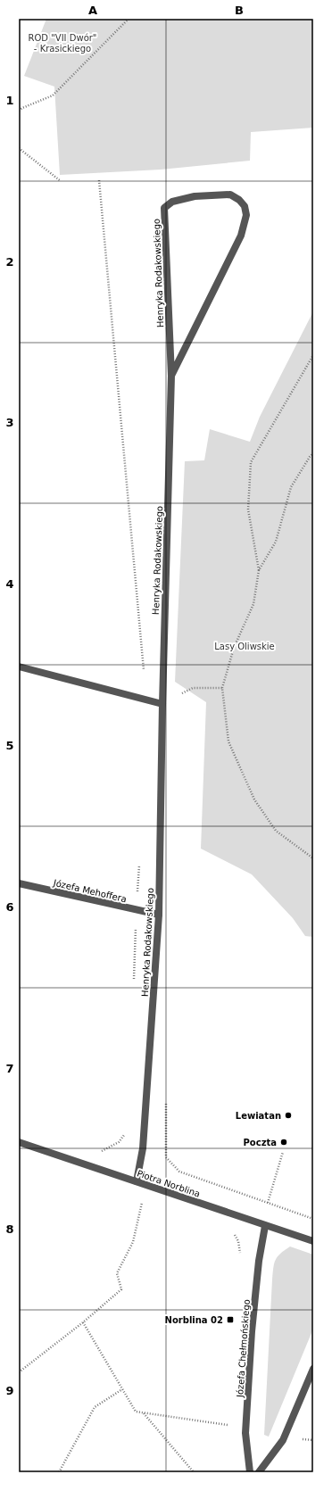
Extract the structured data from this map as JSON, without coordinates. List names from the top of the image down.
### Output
{
  "streets": {
    "street": [
      "Henryka Rodakowskiego",
      "Józefa Mehoffera",
      "Piotra Norblina",
      "Józefa Chełmońskiego"
    ]
  },
  "crossings": [
    ["Henryka Rodakowskiego", "Józefa Mehoffera"],
    ["Henryka Rodakowskiego", "Piotra Norblina"],
    ["Piotra Norblina", "Józefa Chełmońskiego"]
  ],
  "parks": ["ROD \"VII Dwór\" - Krasickiego", "Lasy Oliwskie"],
  "places": {
    "other": ["Lewiatan", "Poczta"],
    "transit": ["Norblina 02"]
  },
  "grid": {
    "columns": ["A", "B"],
    "rows": [
      "1",
      "2",
      "3",
      "4",
      "5",
      "6",
      "7",
      "8",
      "9"
    ]
  }
}
